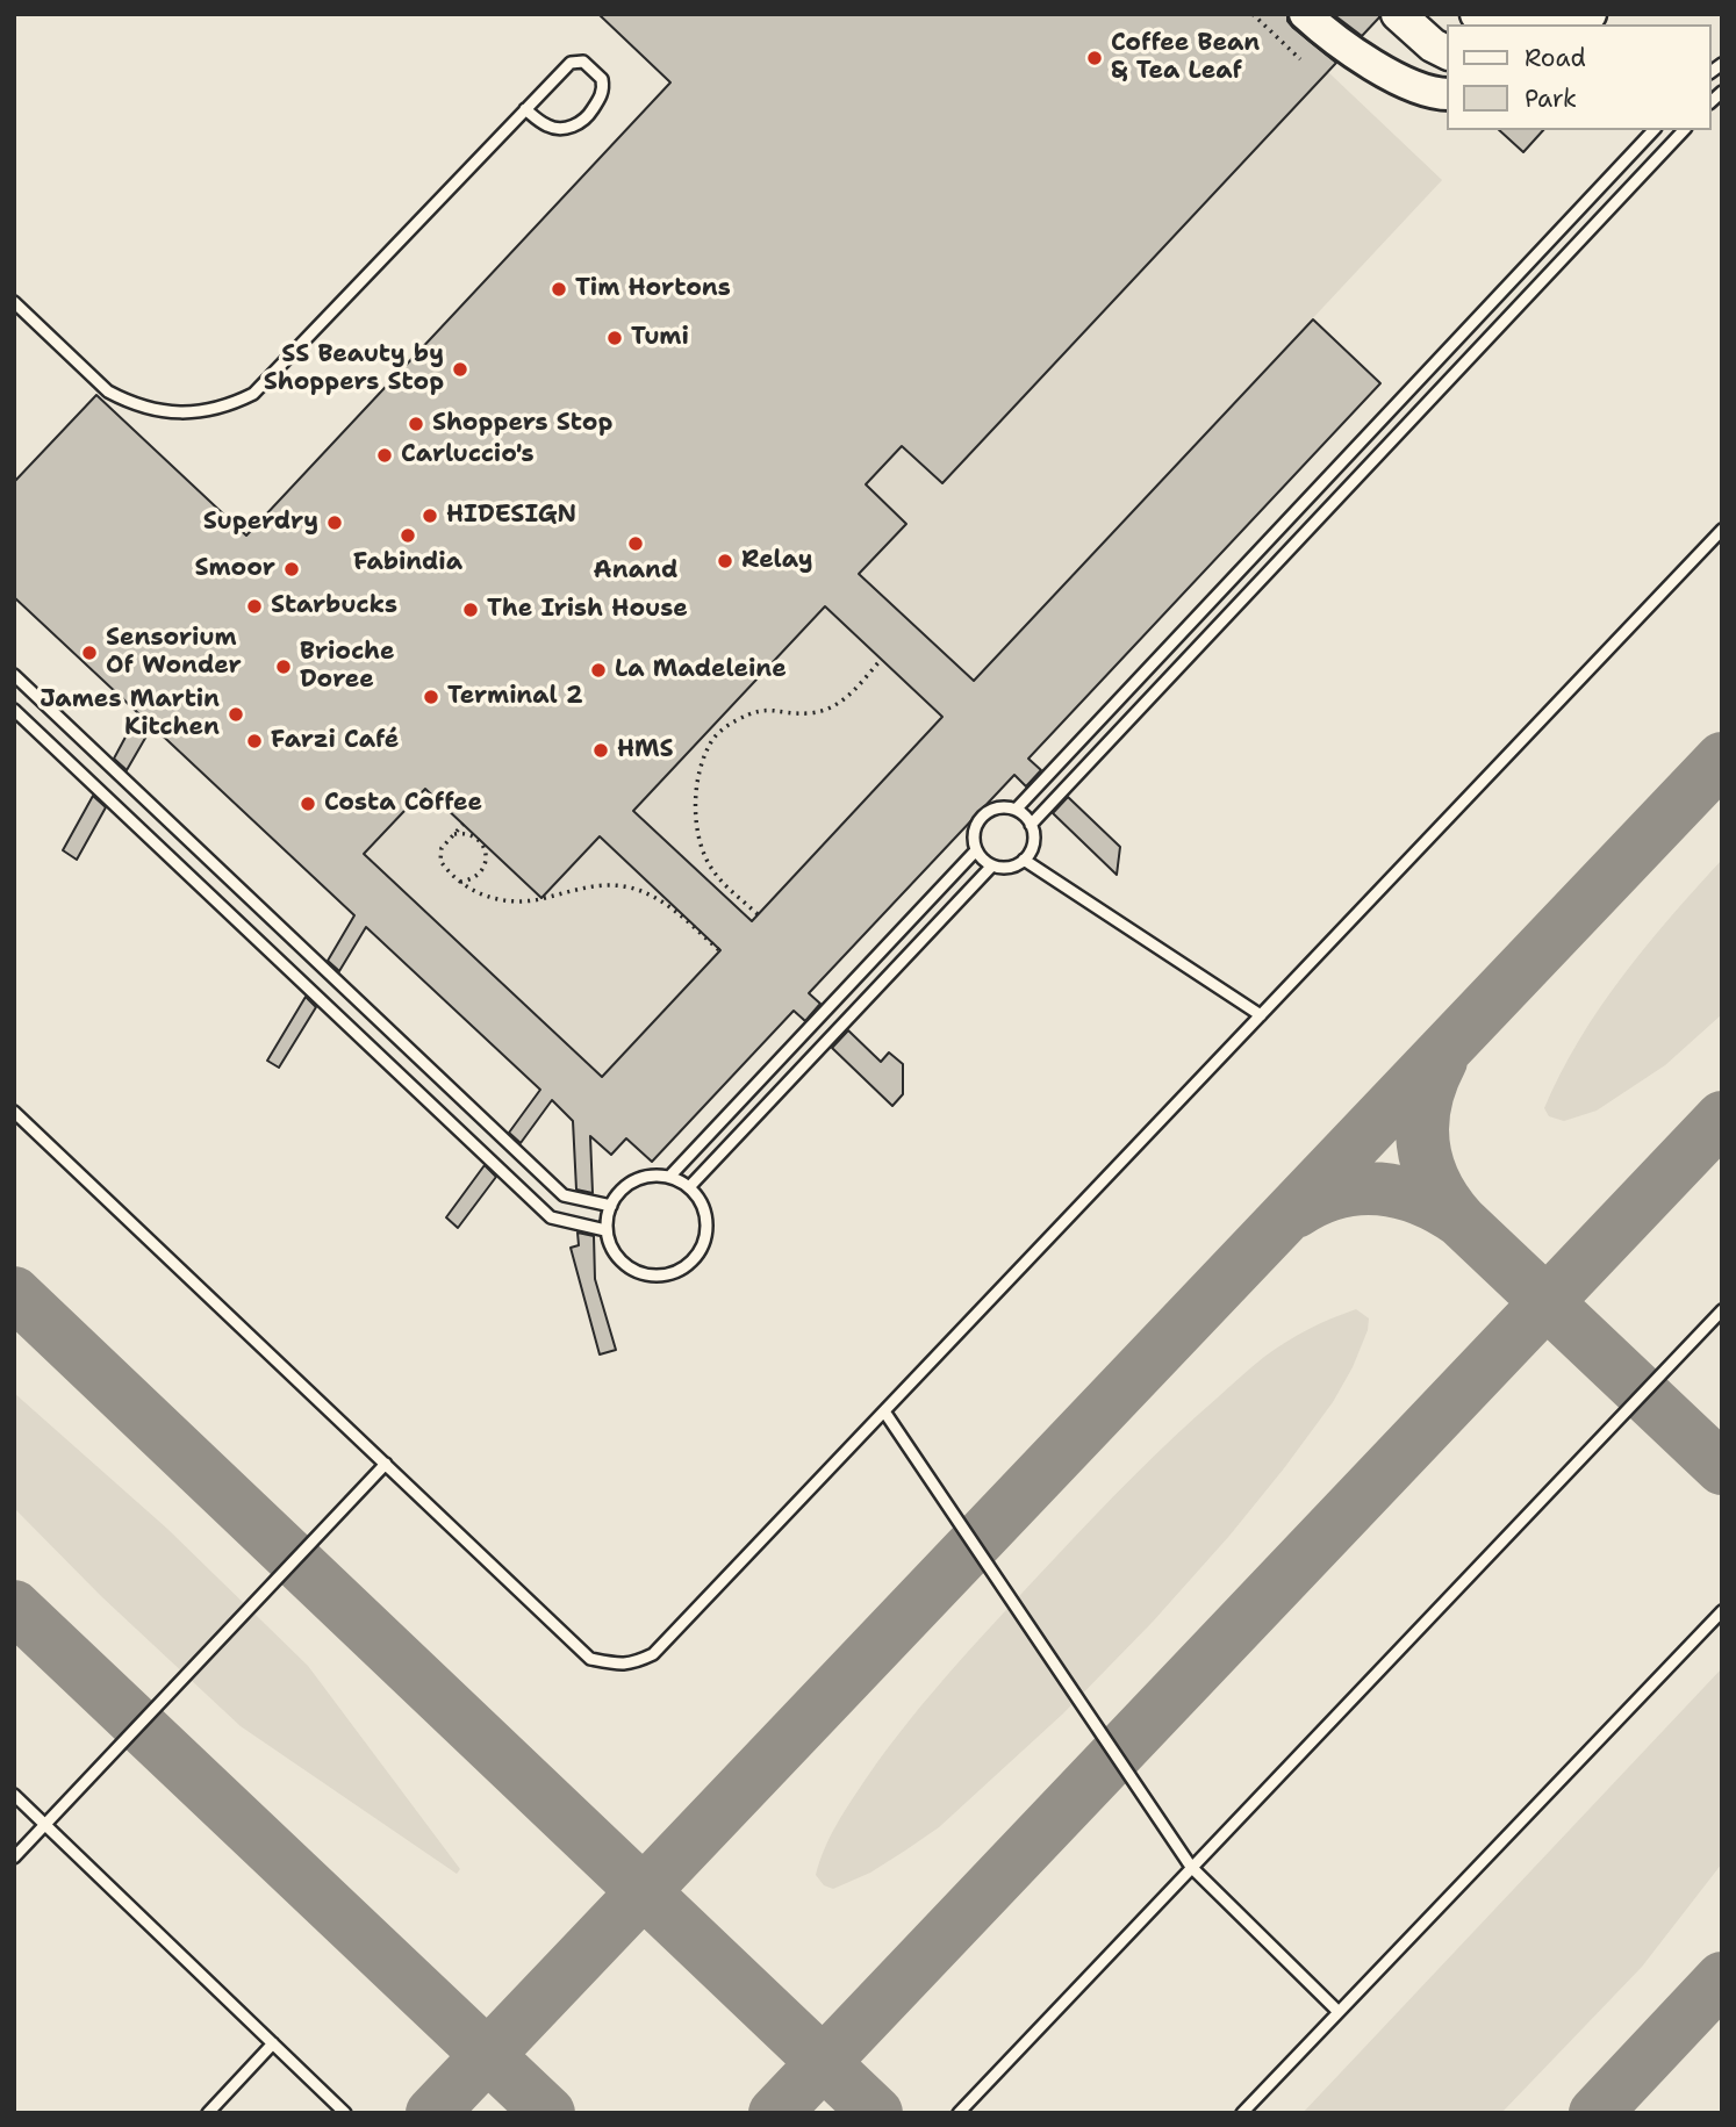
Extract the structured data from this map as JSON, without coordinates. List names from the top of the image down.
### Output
{
  "places": [
    "Coffee Bean & Tea Leaf",
    "Tim Hortons",
    "Tumi",
    "SS Beauty by Shoppers Stop",
    "Shoppers Stop",
    "Carluccio's",
    "HIDESIGN",
    "Superdry",
    "Fabindia",
    "Anand",
    "Relay",
    "Smoor",
    "Starbucks",
    "The Irish House",
    "Sensorium Of Wonder",
    "Brioche Doree",
    "La Madeleine",
    "Terminal 2",
    "James Martin Kitchen",
    "Farzi Café",
    "HMS",
    "Costa Coffee"
  ],
  "legend": ["Road", "Park"]
}
